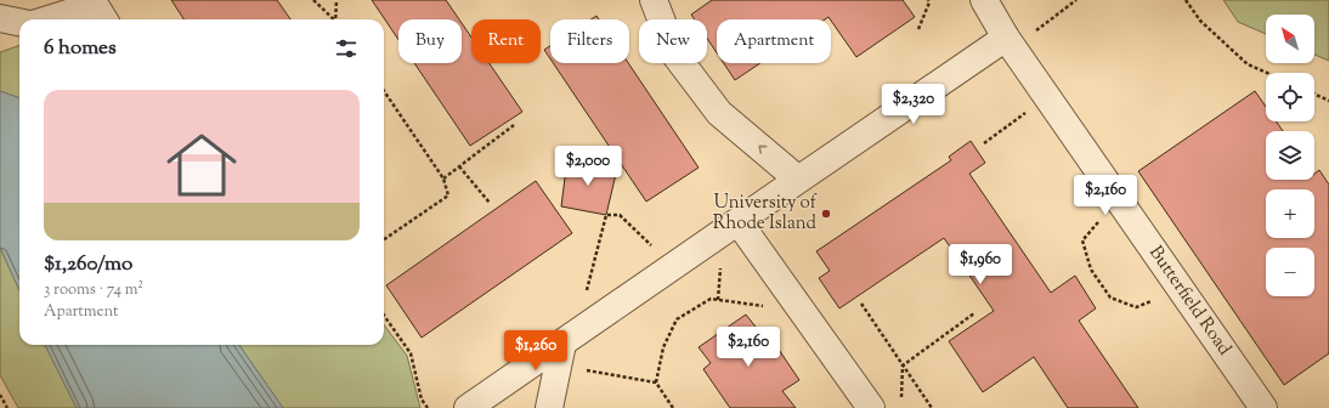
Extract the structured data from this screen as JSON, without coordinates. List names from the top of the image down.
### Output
{
  "streets": {
    "street": ["Butterfield Road"]
  },
  "places": ["University of Rhode Island"],
  "north": "top left",
  "page": {
    "map_buttons": ["+", "−"],
    "chip": [
      "Buy",
      "Rent",
      "Filters",
      "New",
      "Apartment"
    ],
    "heading": "6 homes",
    "list": [
      {
        "name": "$1,260/mo",
        "note": "3 rooms · 74 m² · Apartment"
      }
    ],
    "price": [
      "$2,320",
      "$2,000",
      "$2,160",
      "$1,960",
      "$2,160",
      "$1,260"
    ]
  }
}
